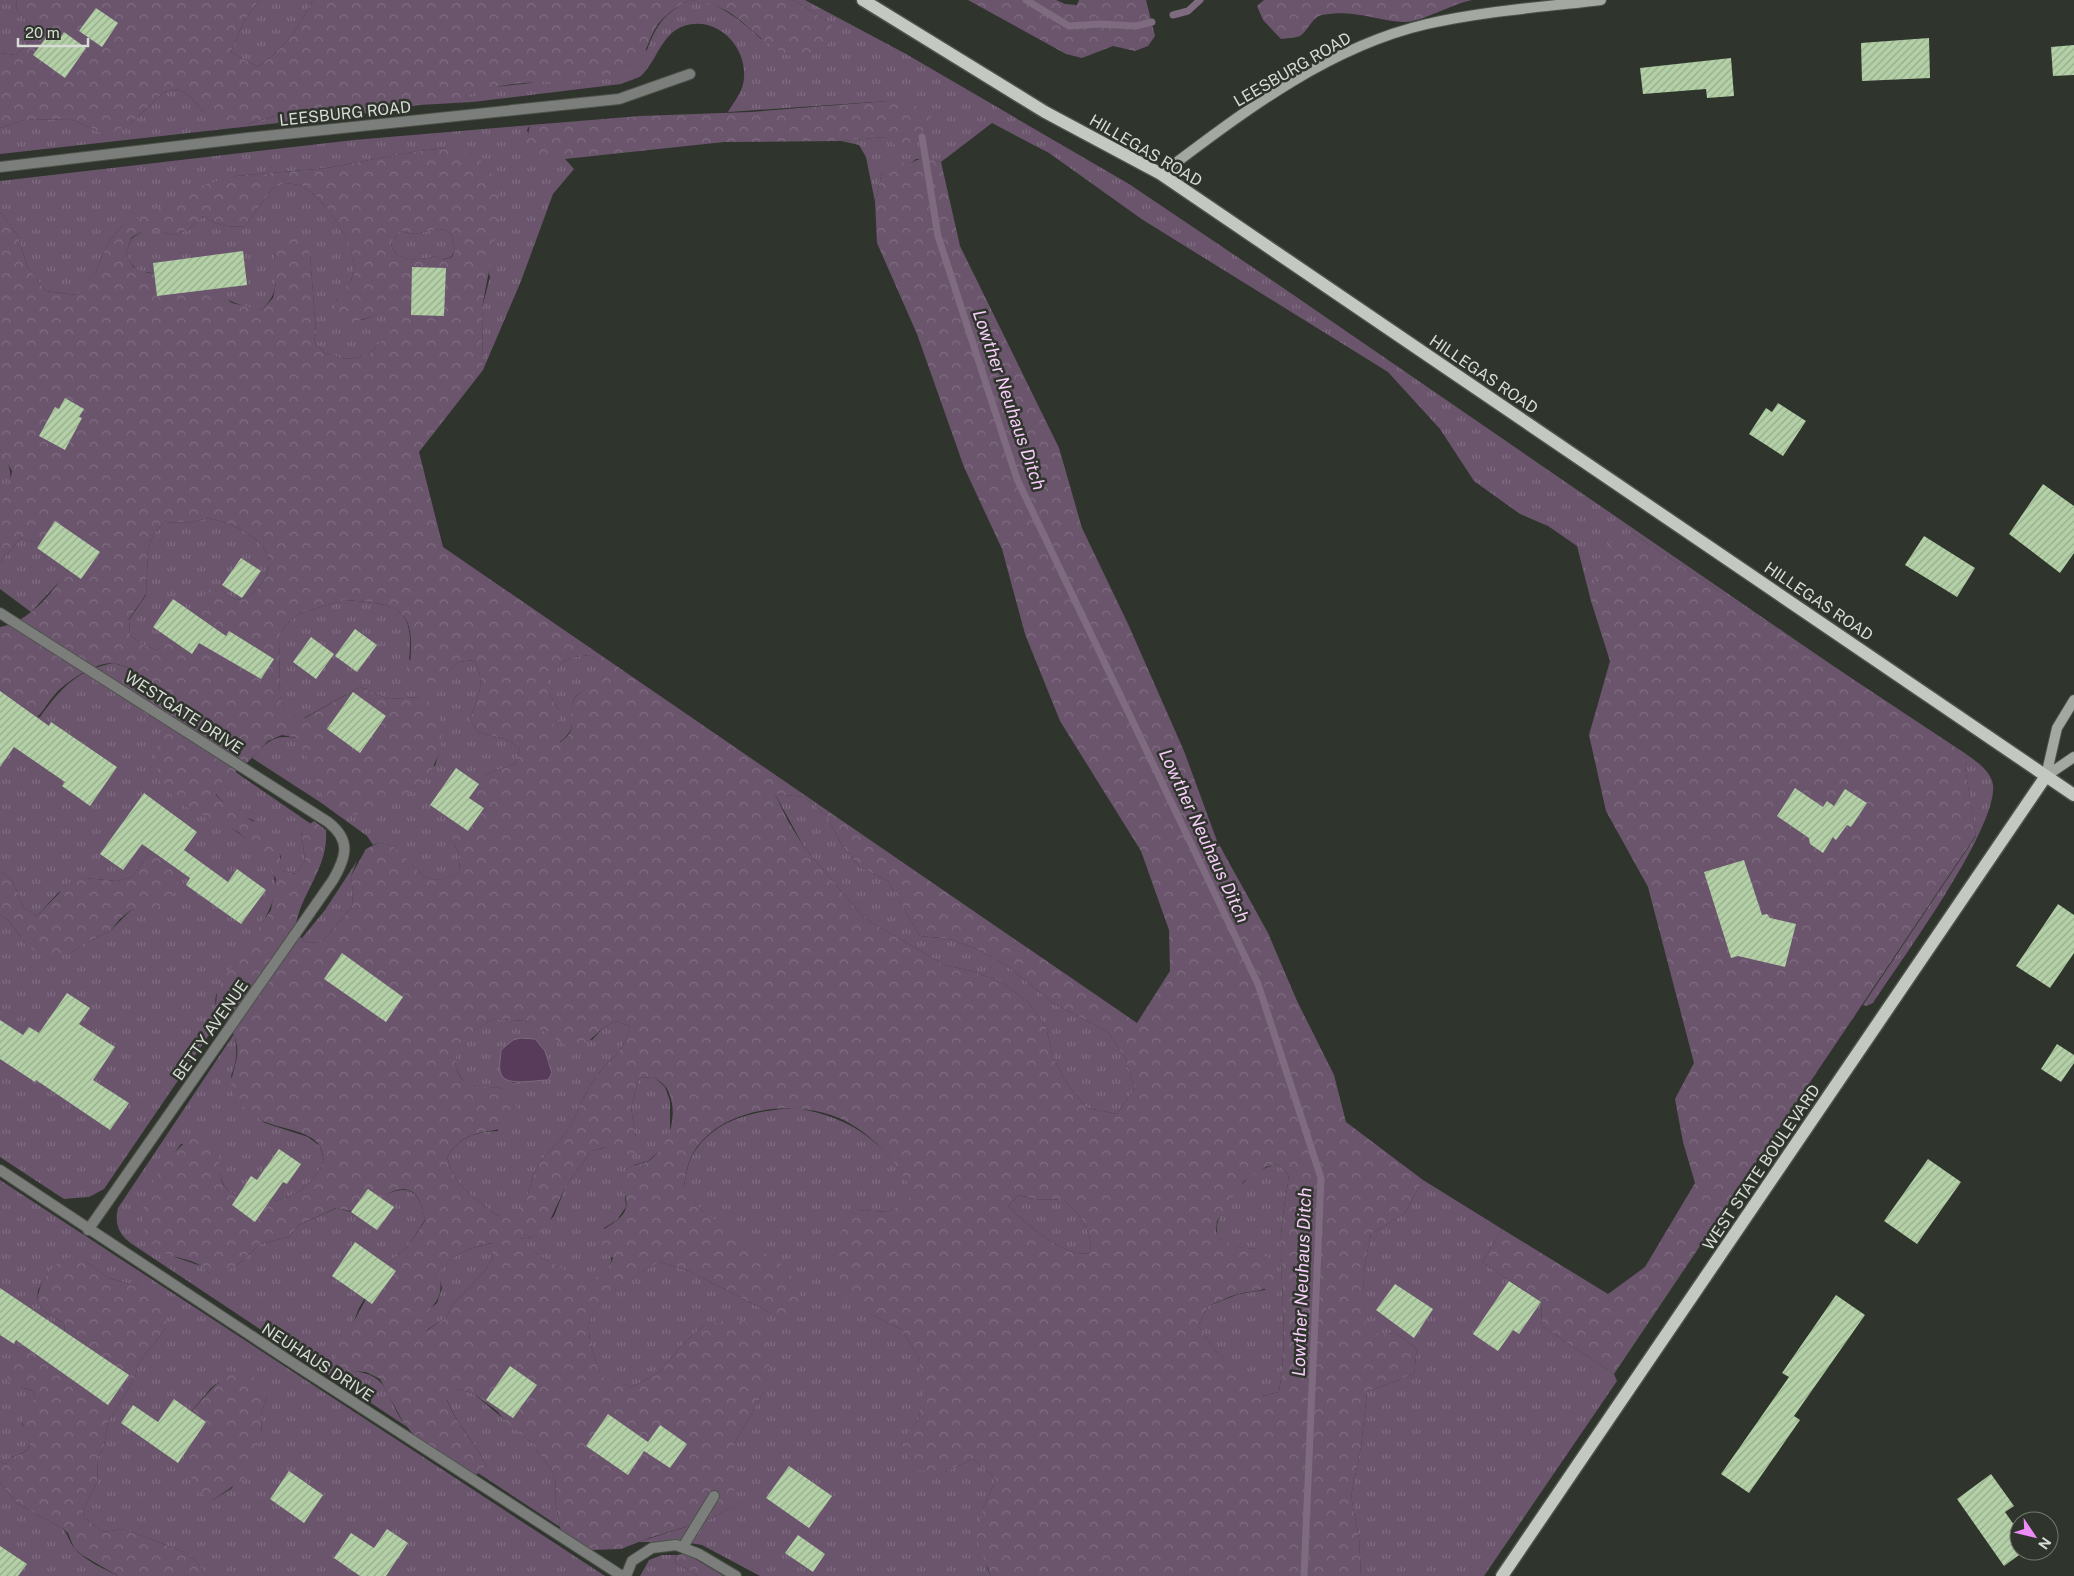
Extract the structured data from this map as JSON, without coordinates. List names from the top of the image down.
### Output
{
  "streets": {
    "main road": ["LEESBURG ROAD", "HILLEGAS ROAD", "WEST STATE BOULEVARD"],
    "street": ["WESTGATE DRIVE", "BETTY AVENUE", "NEUHAUS DRIVE"]
  },
  "crossings": [
    ["LEESBURG ROAD", "HILLEGAS ROAD"],
    ["HILLEGAS ROAD", "WEST STATE BOULEVARD"],
    ["WESTGATE DRIVE", "BETTY AVENUE"],
    ["BETTY AVENUE", "NEUHAUS DRIVE"]
  ],
  "water": ["Lowther Neuhaus Ditch"],
  "scale_bar": "20 m",
  "north": "bottom right"
}
